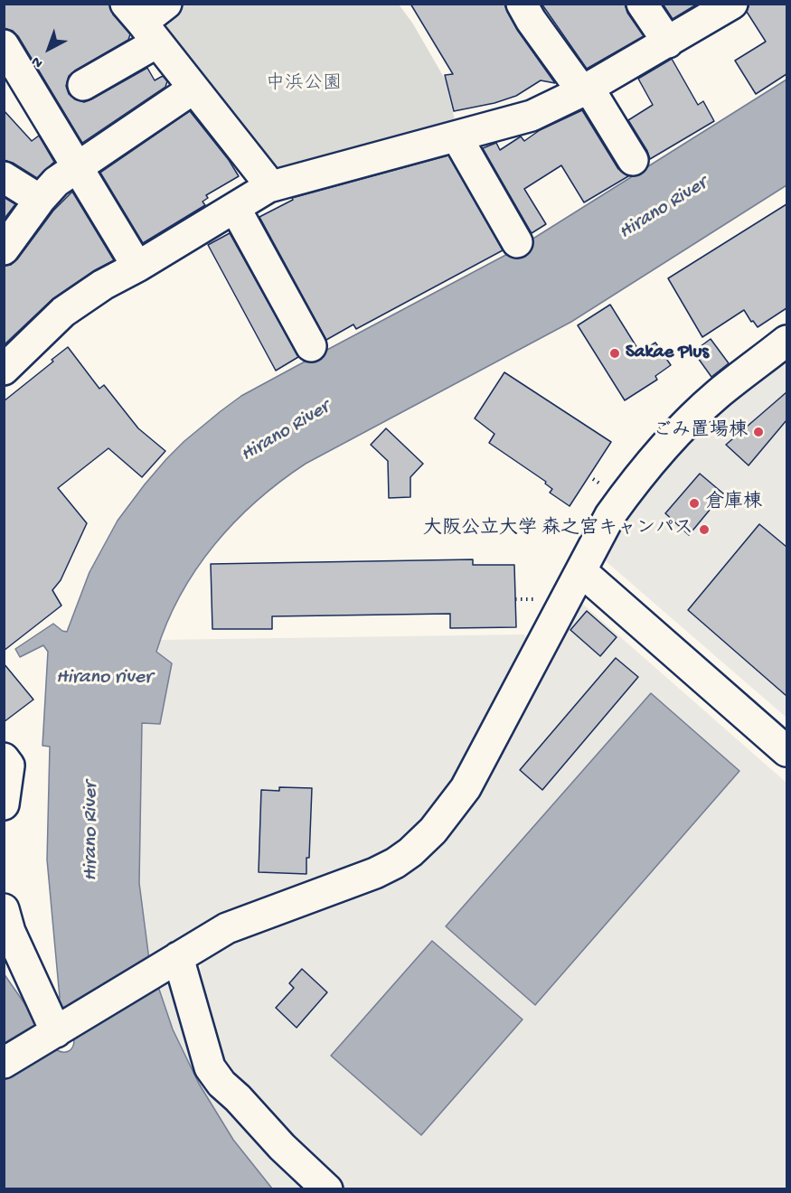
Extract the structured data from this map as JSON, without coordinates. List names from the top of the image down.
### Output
{
  "water": ["Hirano River", "Hirano river"],
  "parks": ["中浜公園"],
  "places": [
    "Sakae Plus",
    "ごみ置場棟",
    "倉庫棟",
    "大阪公立大学 森之宮キャンパス"
  ],
  "north": "bottom left"
}
